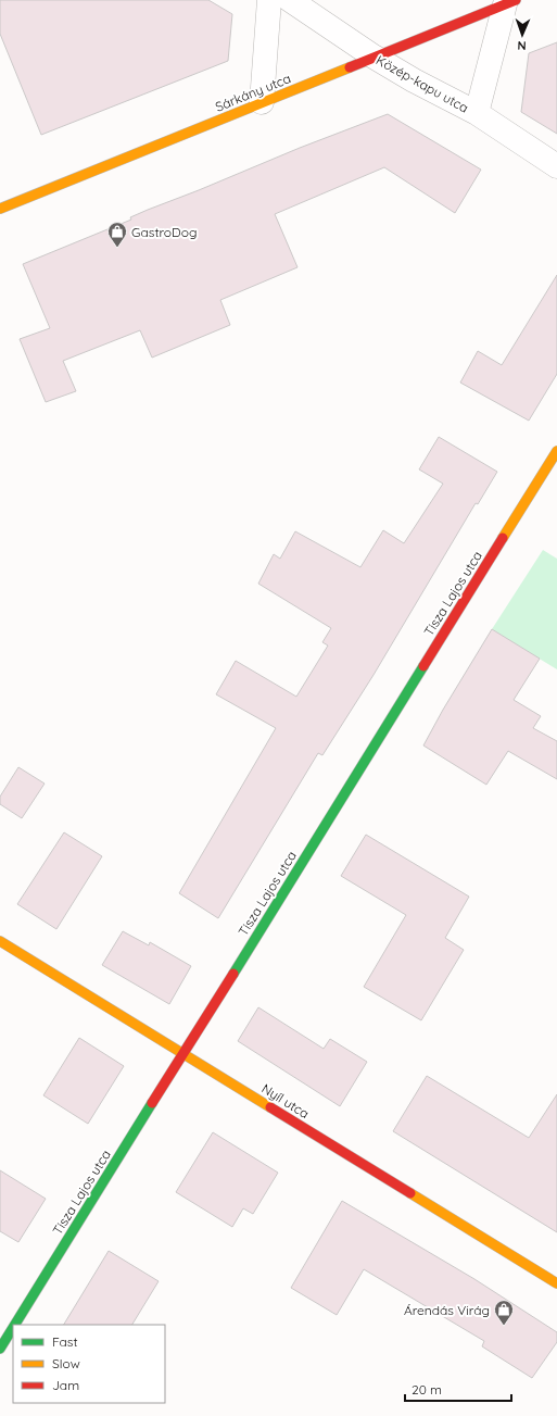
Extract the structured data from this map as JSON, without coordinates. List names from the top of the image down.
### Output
{
  "streets": {
    "street": [
      "Közép-kapu utca",
      "Sárkány utca",
      "Tisza Lajos utca",
      "Nyíl utca"
    ]
  },
  "crossings": [
    ["Közép-kapu utca", "Sárkány utca"],
    ["Tisza Lajos utca", "Nyíl utca"]
  ],
  "places": {
    "shop": ["GastroDog", "Árendás Virág"]
  },
  "legend": ["Fast", "Slow", "Jam"],
  "scale_bar": "20 m",
  "north": "bottom"
}
